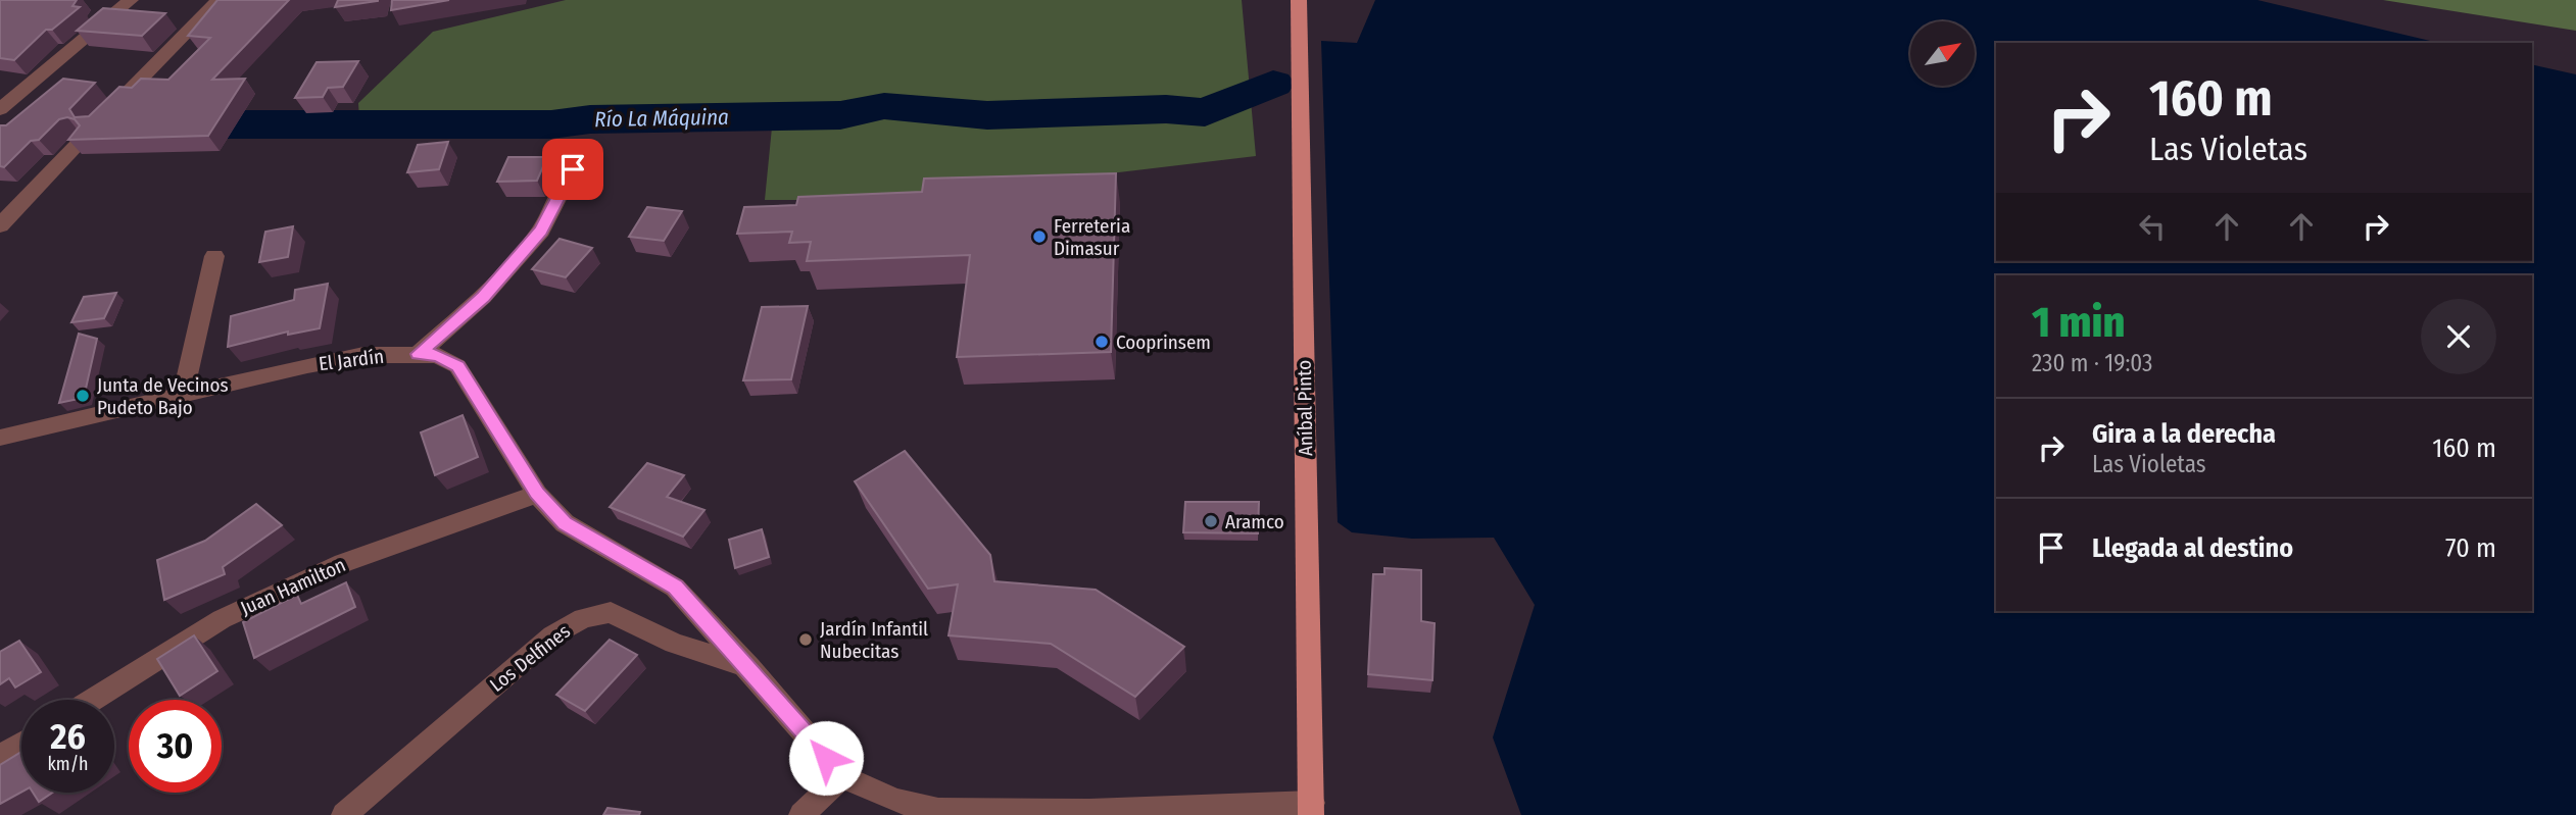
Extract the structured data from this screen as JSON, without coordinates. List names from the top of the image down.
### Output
{
  "streets": {
    "main road": ["Aníbal Pinto"],
    "street": ["El Jardín", "Juan Hamilton", "Los Delfines"]
  },
  "crossings": [
    ["El Jardín", "Aníbal Pinto"],
    ["El Jardín", "Juan Hamilton"],
    ["El Jardín", "Los Delfines"]
  ],
  "water": ["Río La Máquina"],
  "places": [
    "Ferreteria Dimasur",
    "Cooprinsem",
    "Junta de Vecinos Pudeto Bajo",
    "Aramco",
    "Jardín Infantil Nubecitas"
  ],
  "north": "top right",
  "page": {
    "turn": ["160 m", "Las Violetas"],
    "heading": ["1 min", "230 m · 19:03"],
    "list": [
      {
        "name": "Gira a la derecha",
        "note": "Las Violetas",
        "value": "160 m"
      },
      {
        "name": "Llegada al destino",
        "value": "70 m"
      }
    ],
    "speed": "26 km/h",
    "limit": "30"
  }
}
